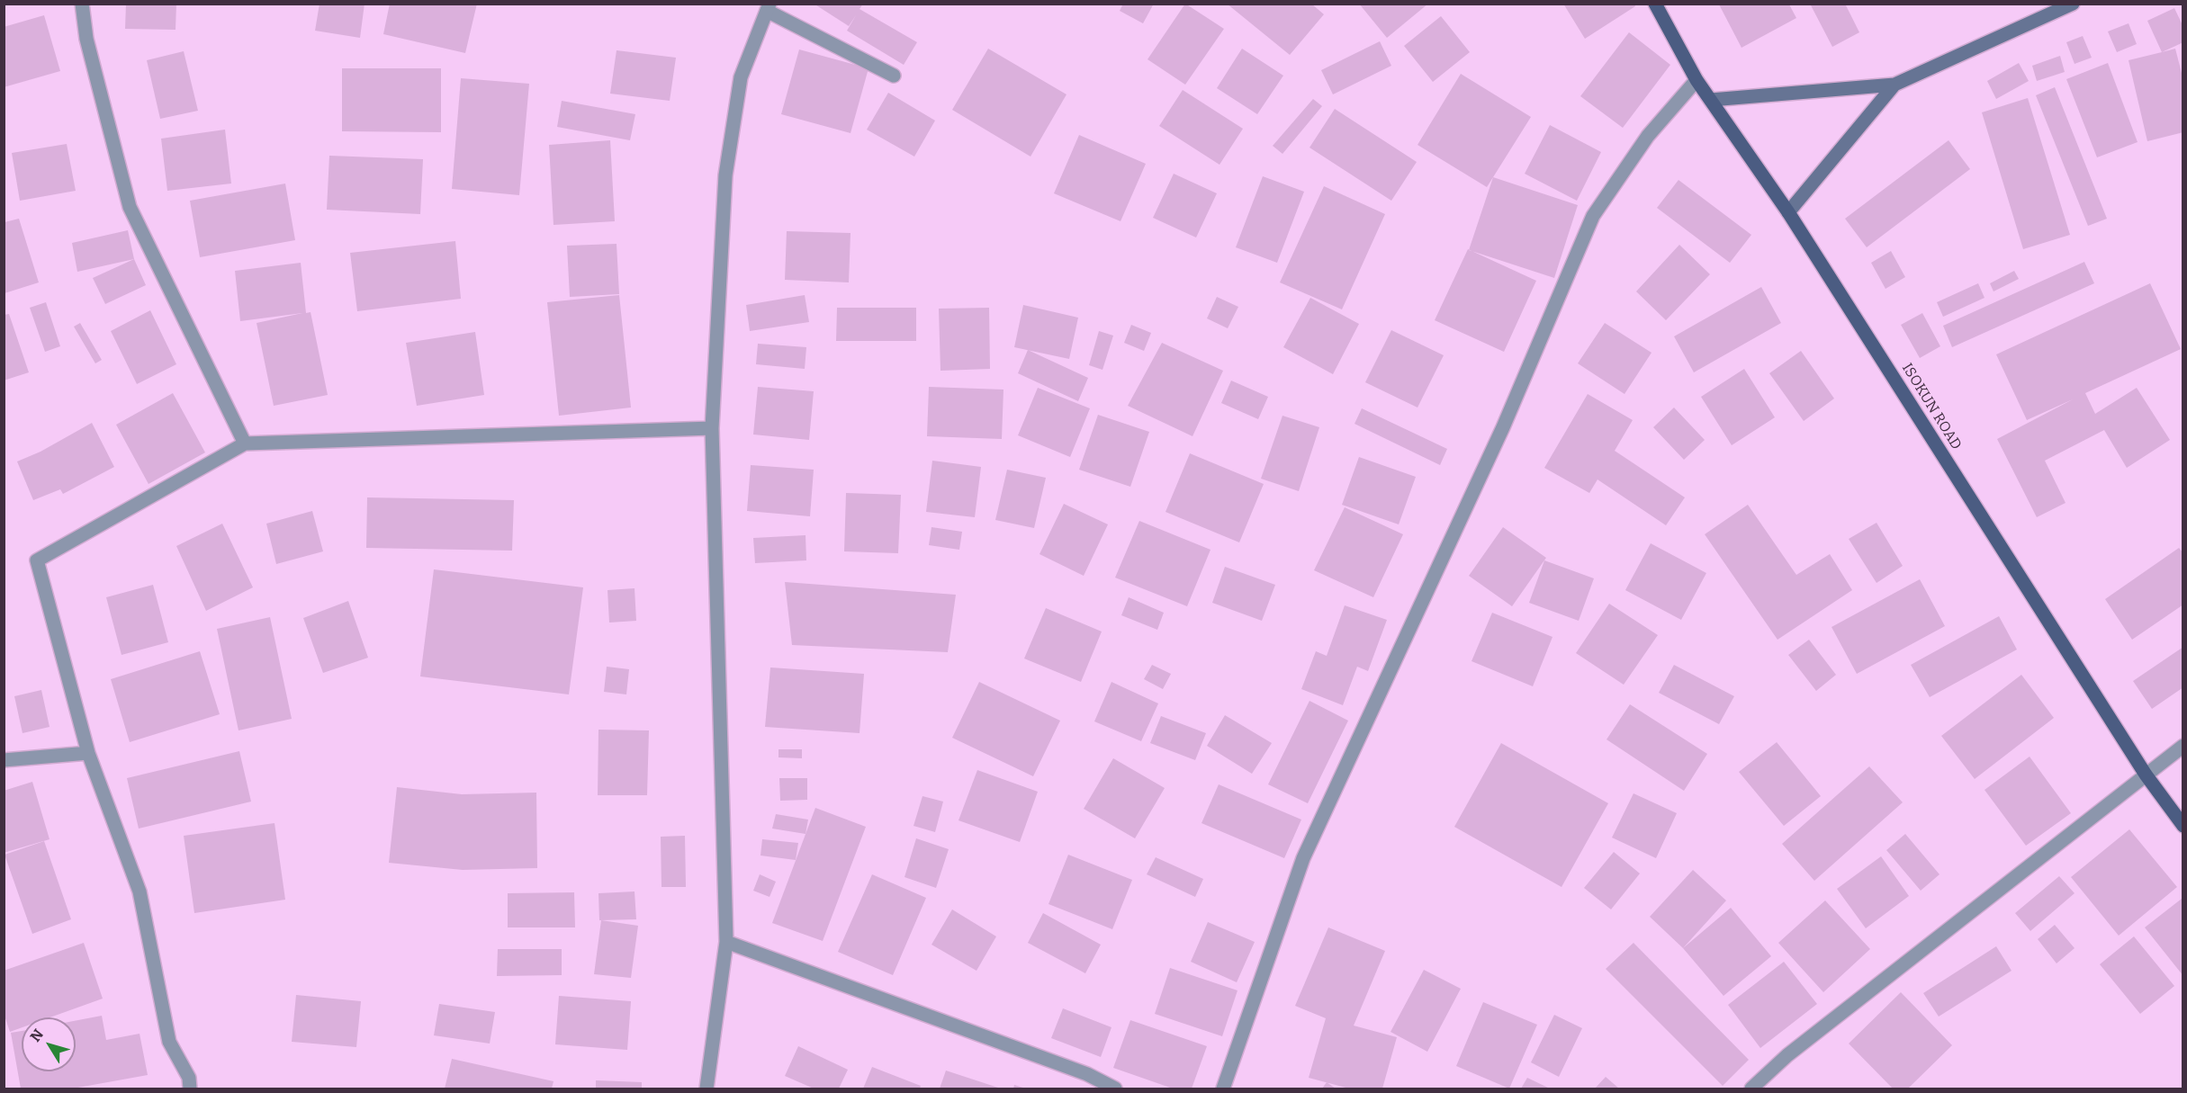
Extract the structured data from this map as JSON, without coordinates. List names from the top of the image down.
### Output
{
  "streets": {
    "main road": ["ISOKUN ROAD"]
  },
  "north": "top left"
}
